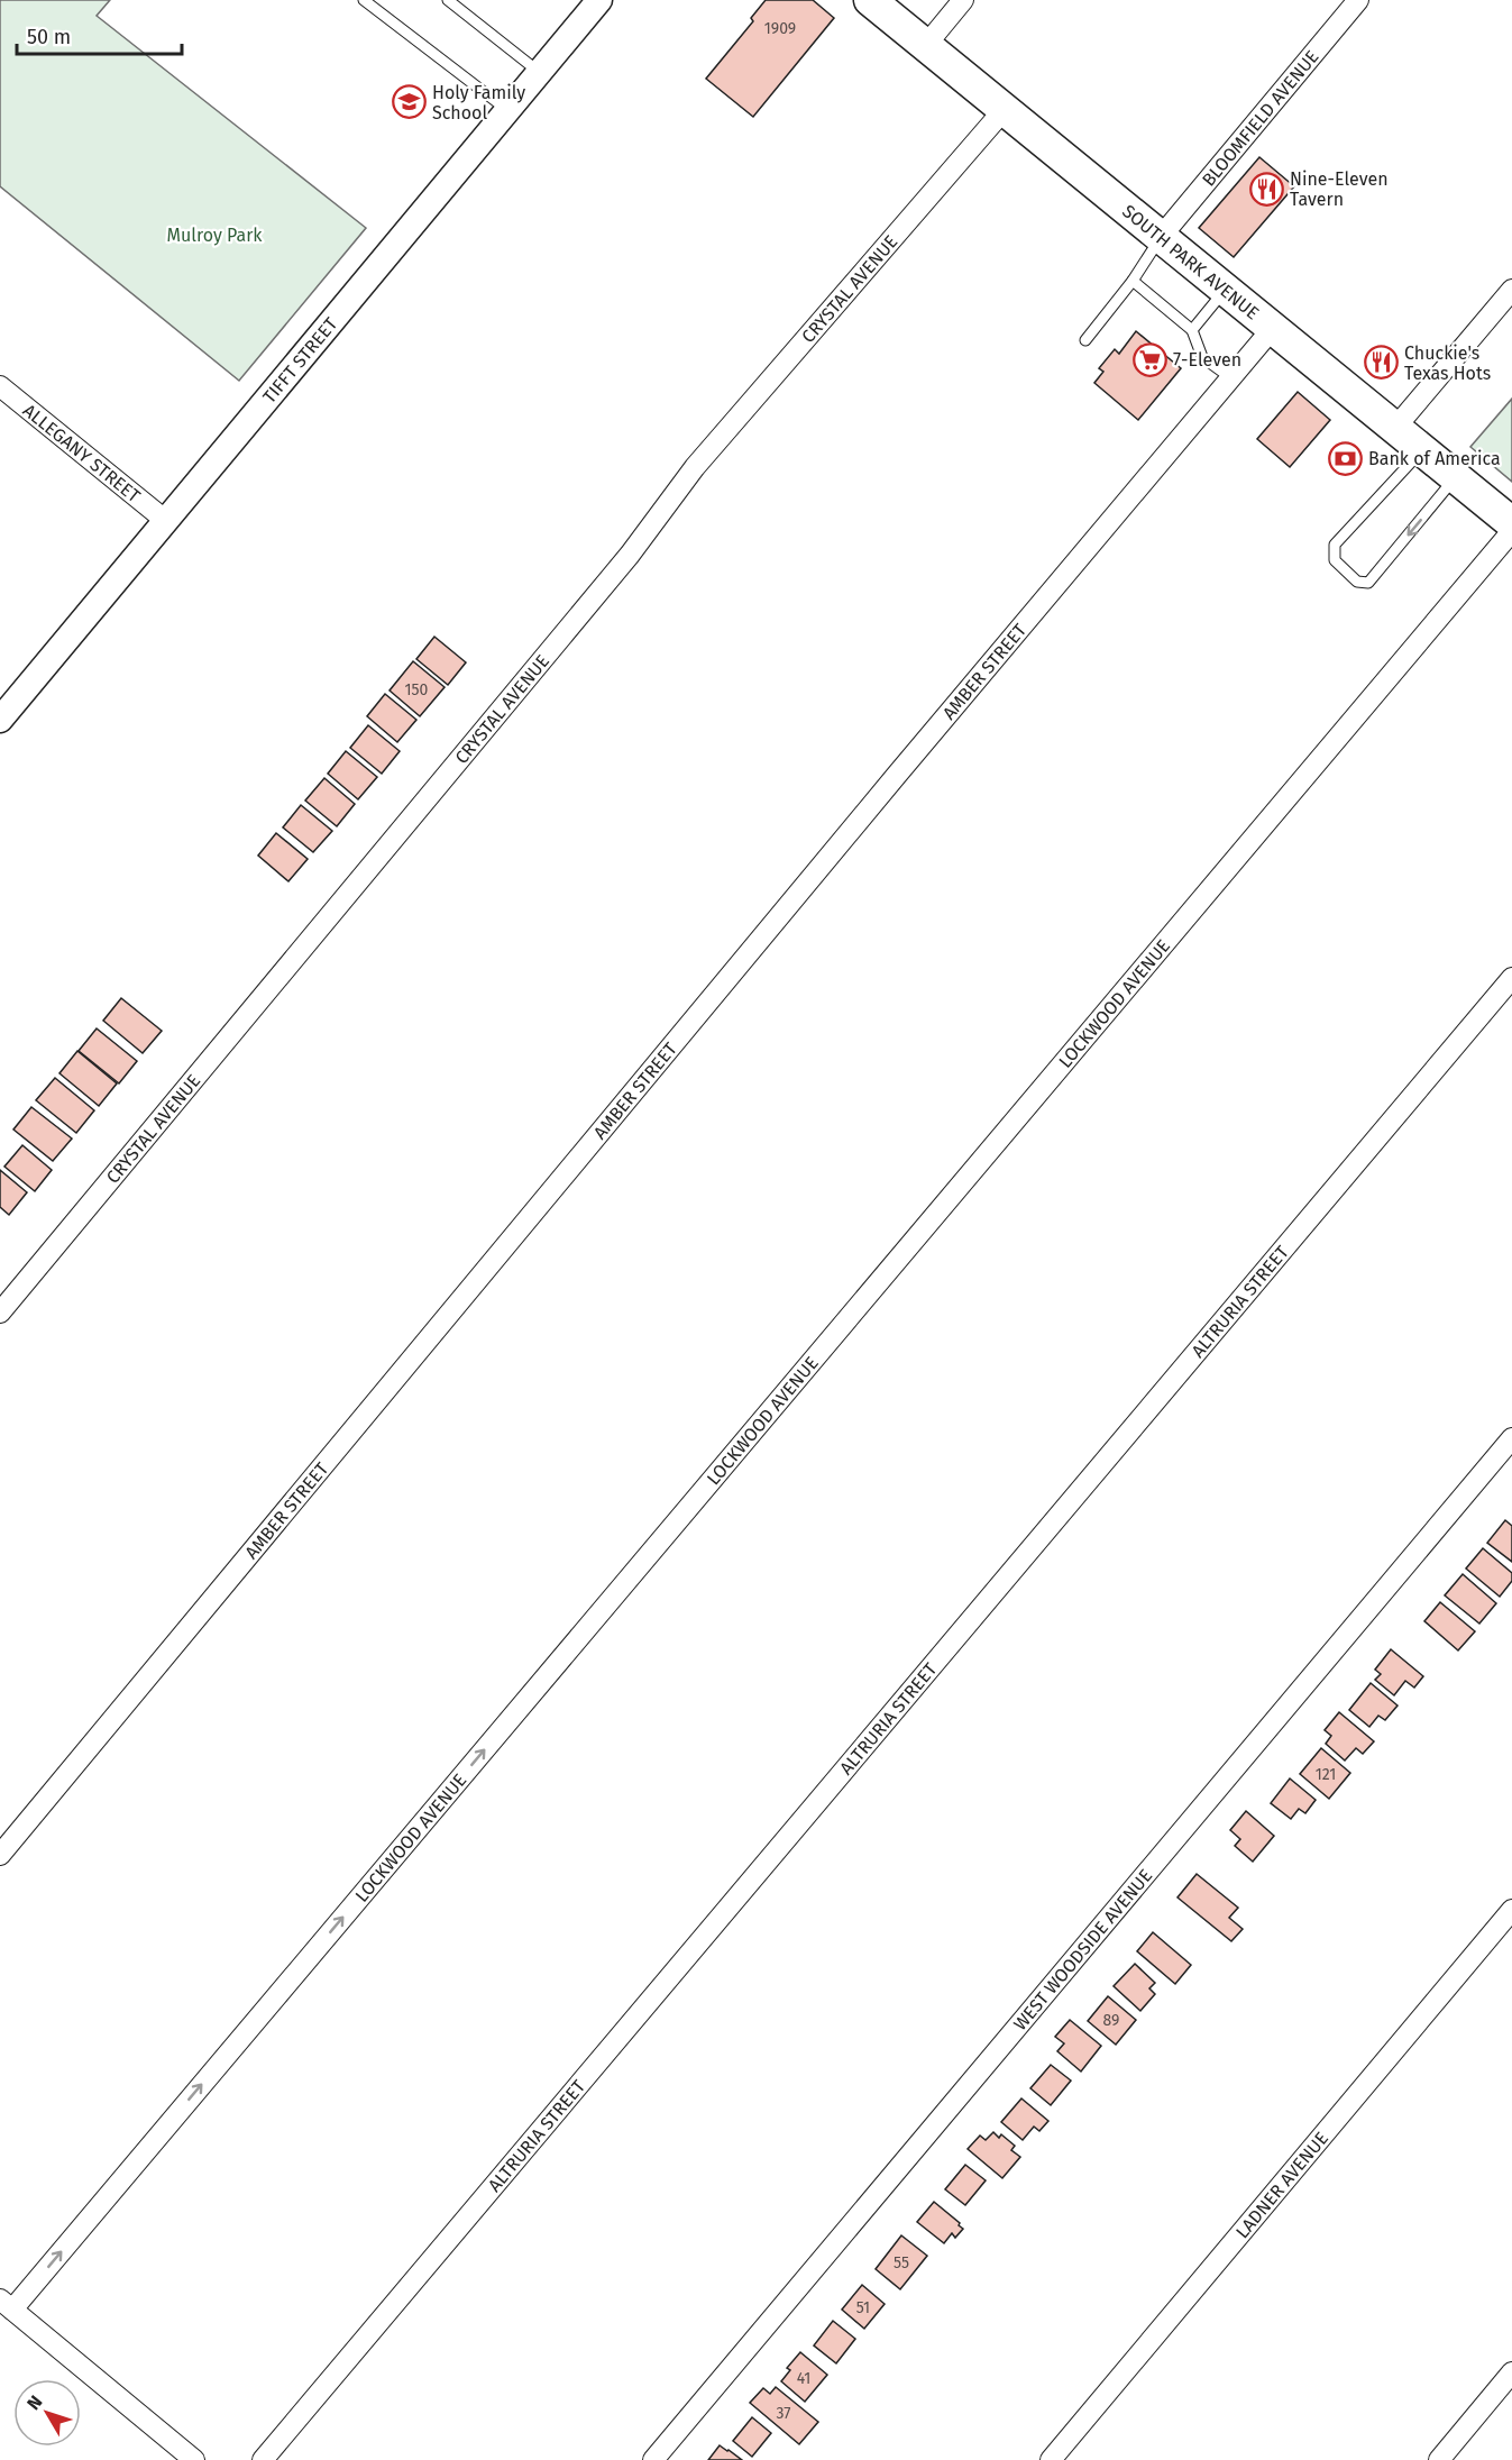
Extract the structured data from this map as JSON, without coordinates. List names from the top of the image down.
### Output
{
  "streets": {
    "main road": ["SOUTH PARK AVENUE"],
    "street": [
      "BLOOMFIELD AVENUE",
      "CRYSTAL AVENUE",
      "TIFFT STREET",
      "ALLEGANY STREET",
      "AMBER STREET",
      "LOCKWOOD AVENUE",
      "ALTRURIA STREET",
      "WEST WOODSIDE AVENUE",
      "LADNER AVENUE"
    ]
  },
  "crossings": [
    ["BLOOMFIELD AVENUE", "SOUTH PARK AVENUE"],
    ["SOUTH PARK AVENUE", "CRYSTAL AVENUE"],
    ["SOUTH PARK AVENUE", "AMBER STREET"],
    ["TIFFT STREET", "ALLEGANY STREET"]
  ],
  "one_way": ["LOCKWOOD AVENUE"],
  "parks": ["Mulroy Park"],
  "places": {
    "school or university": ["Holy Family School"],
    "restaurant": ["Nine-Eleven Tavern", "Chuckie's Texas Hots"],
    "supermarket": ["7-Eleven"],
    "bank": ["Bank of America"]
  },
  "house_numbers": [
    "1909",
    "150",
    "121",
    "89",
    "55",
    "51",
    "41",
    "37"
  ],
  "scale_bar": "50 m",
  "north": "top left"
}
